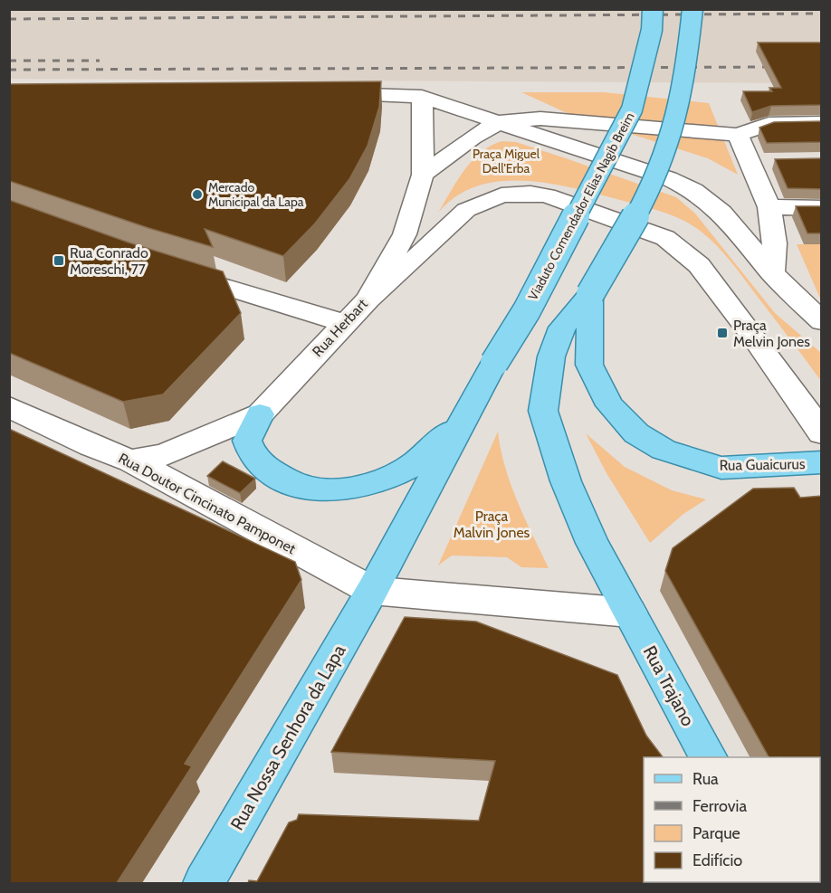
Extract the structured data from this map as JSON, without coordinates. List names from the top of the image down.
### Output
{
  "streets": {
    "main road": [
      "Viaduto Comendador Elias Nagib Breim",
      "Rua Guaicurus",
      "Rua Trajano",
      "Rua Nossa Senhora da Lapa"
    ],
    "street": ["Rua Herbart", "Rua Doutor Cincinato Pamponet"]
  },
  "crossings": [
    ["Rua Herbart", "Rua Doutor Cincinato Pamponet"],
    ["Rua Doutor Cincinato Pamponet", "Rua Nossa Senhora da Lapa"]
  ],
  "parks": ["Praça Miguel Dell'Erba", "Praça Malvin Jones"],
  "places": {
    "other": ["Mercado Municipal da Lapa"],
    "transit": ["Rua Conrado Moreschi, 77", "Praça Melvin Jones"]
  },
  "legend": [
    "Rua",
    "Ferrovia",
    "Parque",
    "Edifício"
  ]
}
